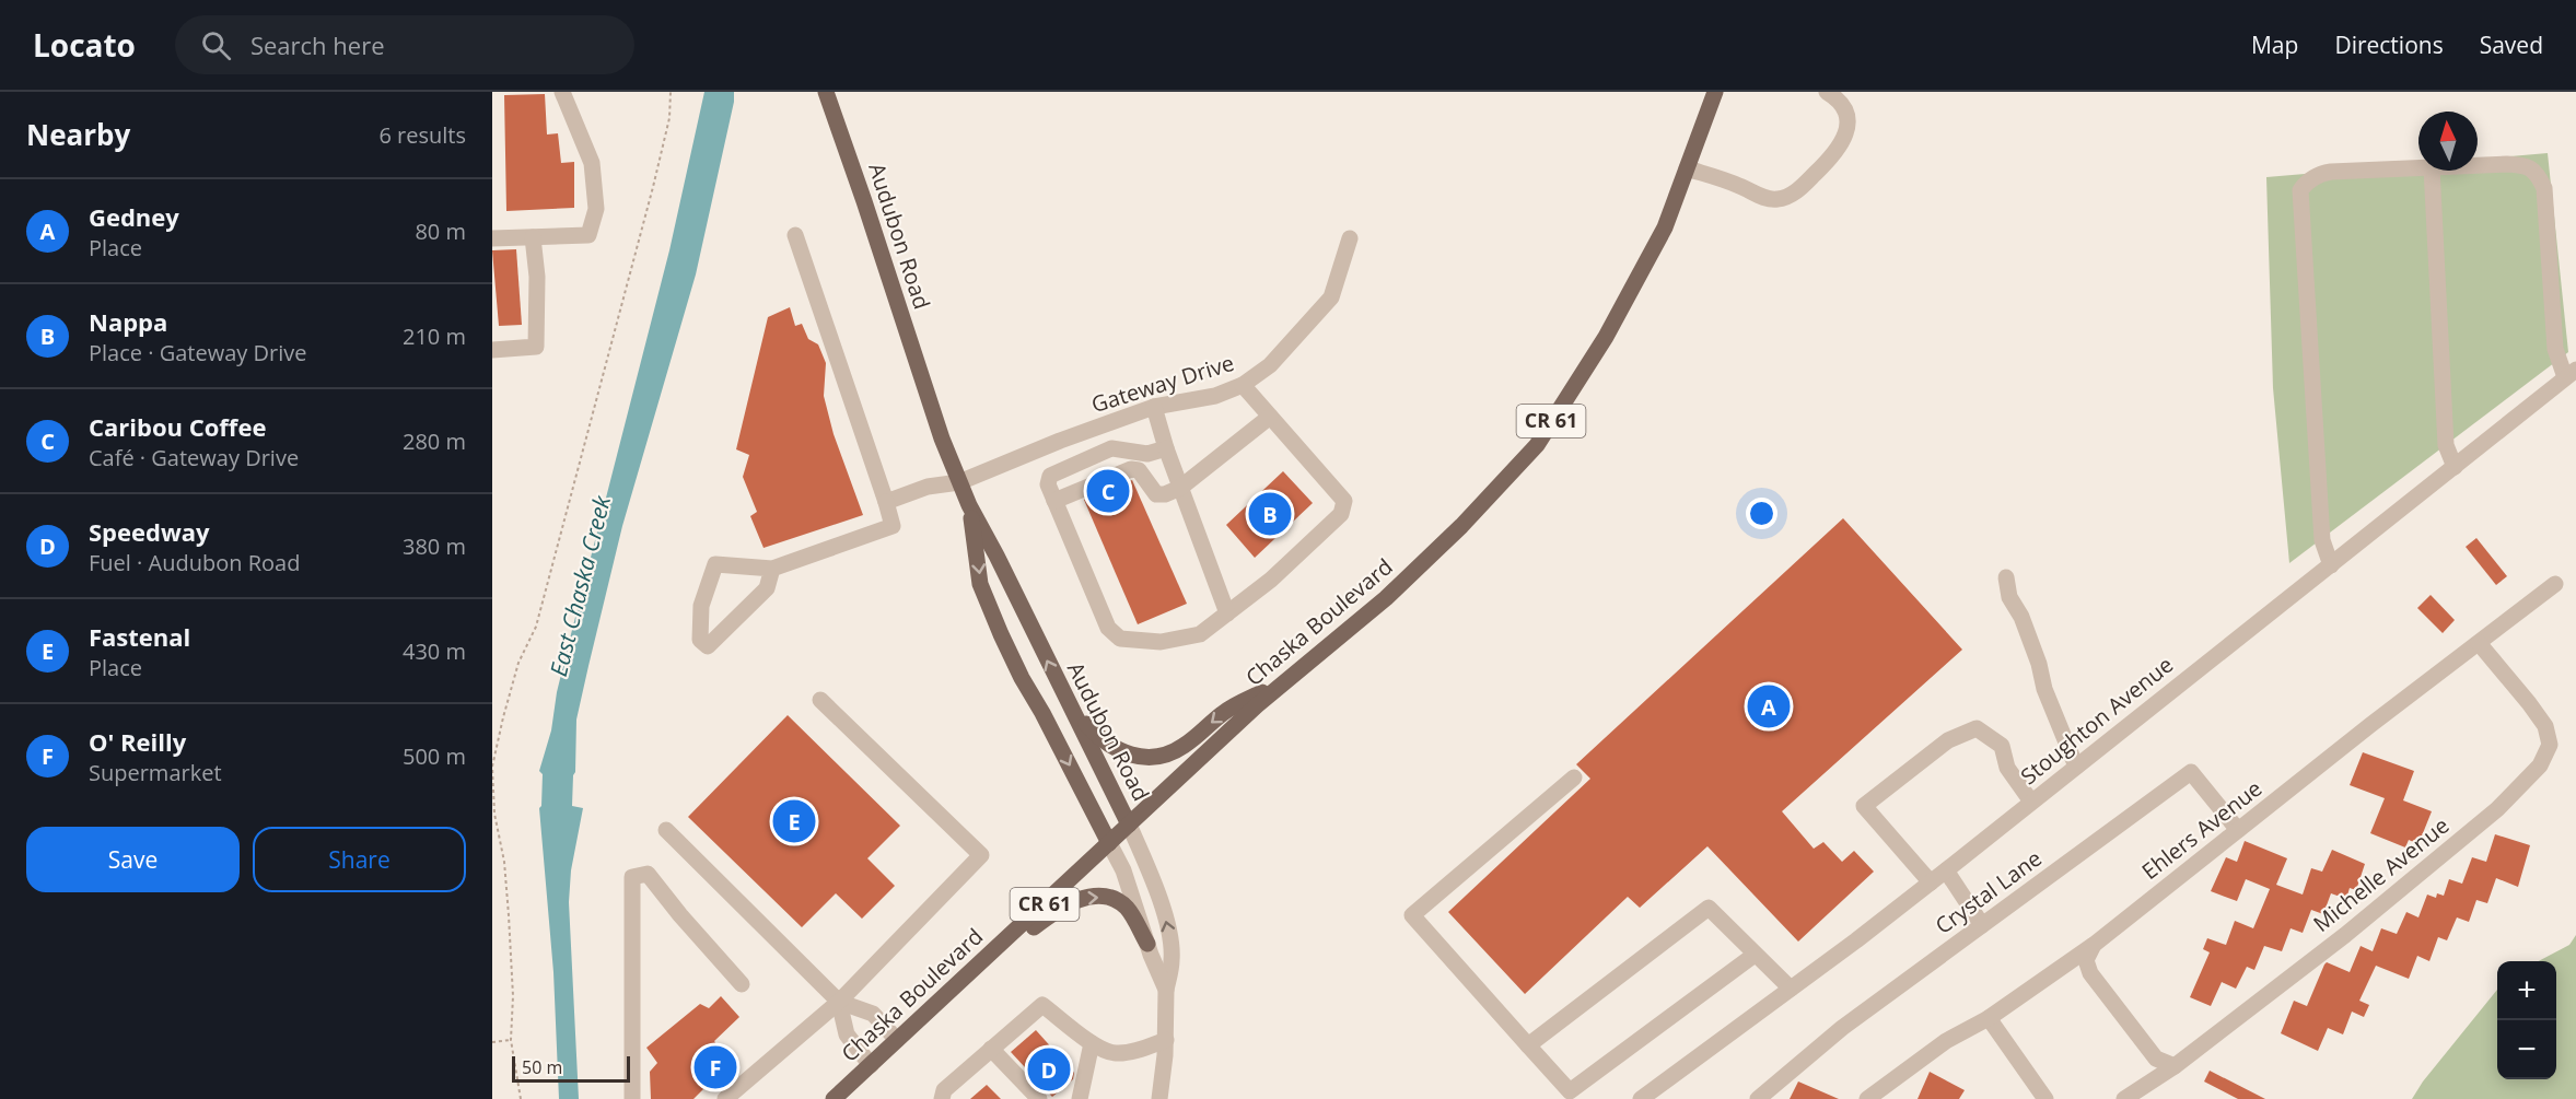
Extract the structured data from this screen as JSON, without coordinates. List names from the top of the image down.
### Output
{
  "streets": {
    "main road": ["Audubon Road", "CR 61", "Chaska Boulevard"],
    "street": [
      "Gateway Drive",
      "Stoughton Avenue",
      "Ehlers Avenue",
      "Michelle Avenue",
      "Crystal Lane"
    ]
  },
  "crossings": [
    ["Audubon Road", "Gateway Drive"],
    ["Audubon Road", "Chaska Boulevard"],
    ["Ehlers Avenue", "Michelle Avenue"],
    ["Ehlers Avenue", "Crystal Lane"]
  ],
  "water": ["East Chaska Creek"],
  "scale_bar": "50 m",
  "north": "top",
  "page": {
    "header": "Locato",
    "search": "Search here",
    "nav": ["Map", "Directions", "Saved"],
    "heading": ["Nearby", "6 results"],
    "list": [
      {
        "mark": "A",
        "name": "Gedney",
        "note": "Place",
        "value": "80 m"
      },
      {
        "mark": "B",
        "name": "Nappa",
        "note": "Place · Gateway Drive",
        "value": "210 m"
      },
      {
        "mark": "C",
        "name": "Caribou Coffee",
        "note": "Café · Gateway Drive",
        "value": "280 m"
      },
      {
        "mark": "D",
        "name": "Speedway",
        "note": "Fuel · Audubon Road",
        "value": "380 m"
      },
      {
        "mark": "E",
        "name": "Fastenal",
        "note": "Place",
        "value": "430 m"
      },
      {
        "mark": "F",
        "name": "O' Reilly",
        "note": "Supermarket",
        "value": "500 m"
      }
    ],
    "pins": [
      "C",
      "B",
      "A",
      "E",
      "F",
      "D"
    ],
    "buttons": ["Save", "Share"],
    "map_buttons": ["+", "−"],
    "scale": "50 m"
  }
}
